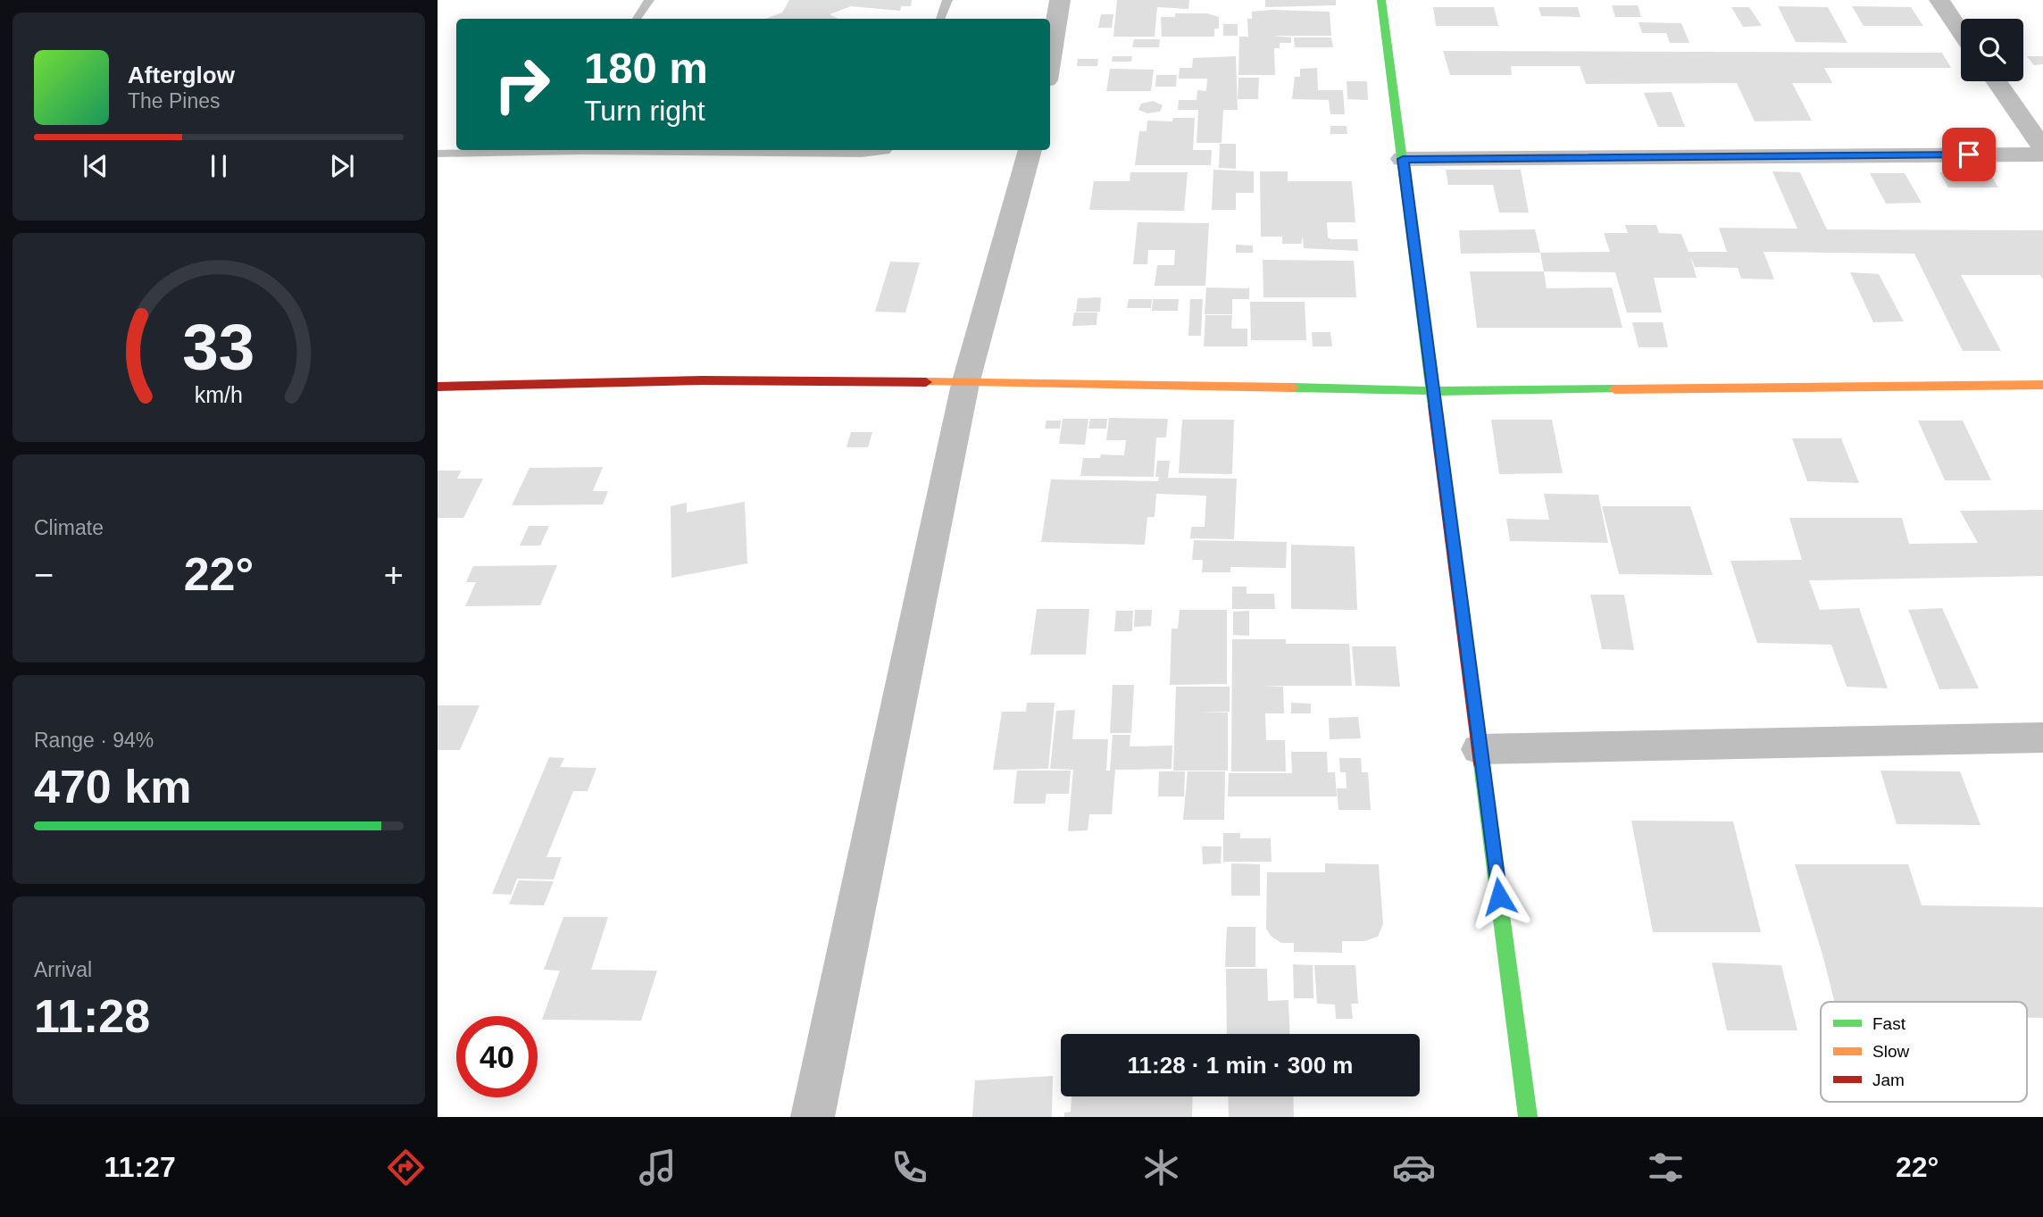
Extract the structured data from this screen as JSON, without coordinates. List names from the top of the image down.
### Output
{
  "legend": ["Fast", "Slow", "Jam"],
  "page": {
    "turn": ["180 m", "Turn right"],
    "song": ["Afterglow", "The Pines"],
    "tile": [
      "Climate",
      ["Range · 94%", "470 km"],
      ["Arrival", "11:28"]
    ],
    "heat": ["−", "22°", "+"],
    "limit": "40",
    "trip": "11:28 · 1 min · 300 m",
    "tabs": ["11:27", "22°"],
    "gauge": ["33", "km/h"]
  }
}
